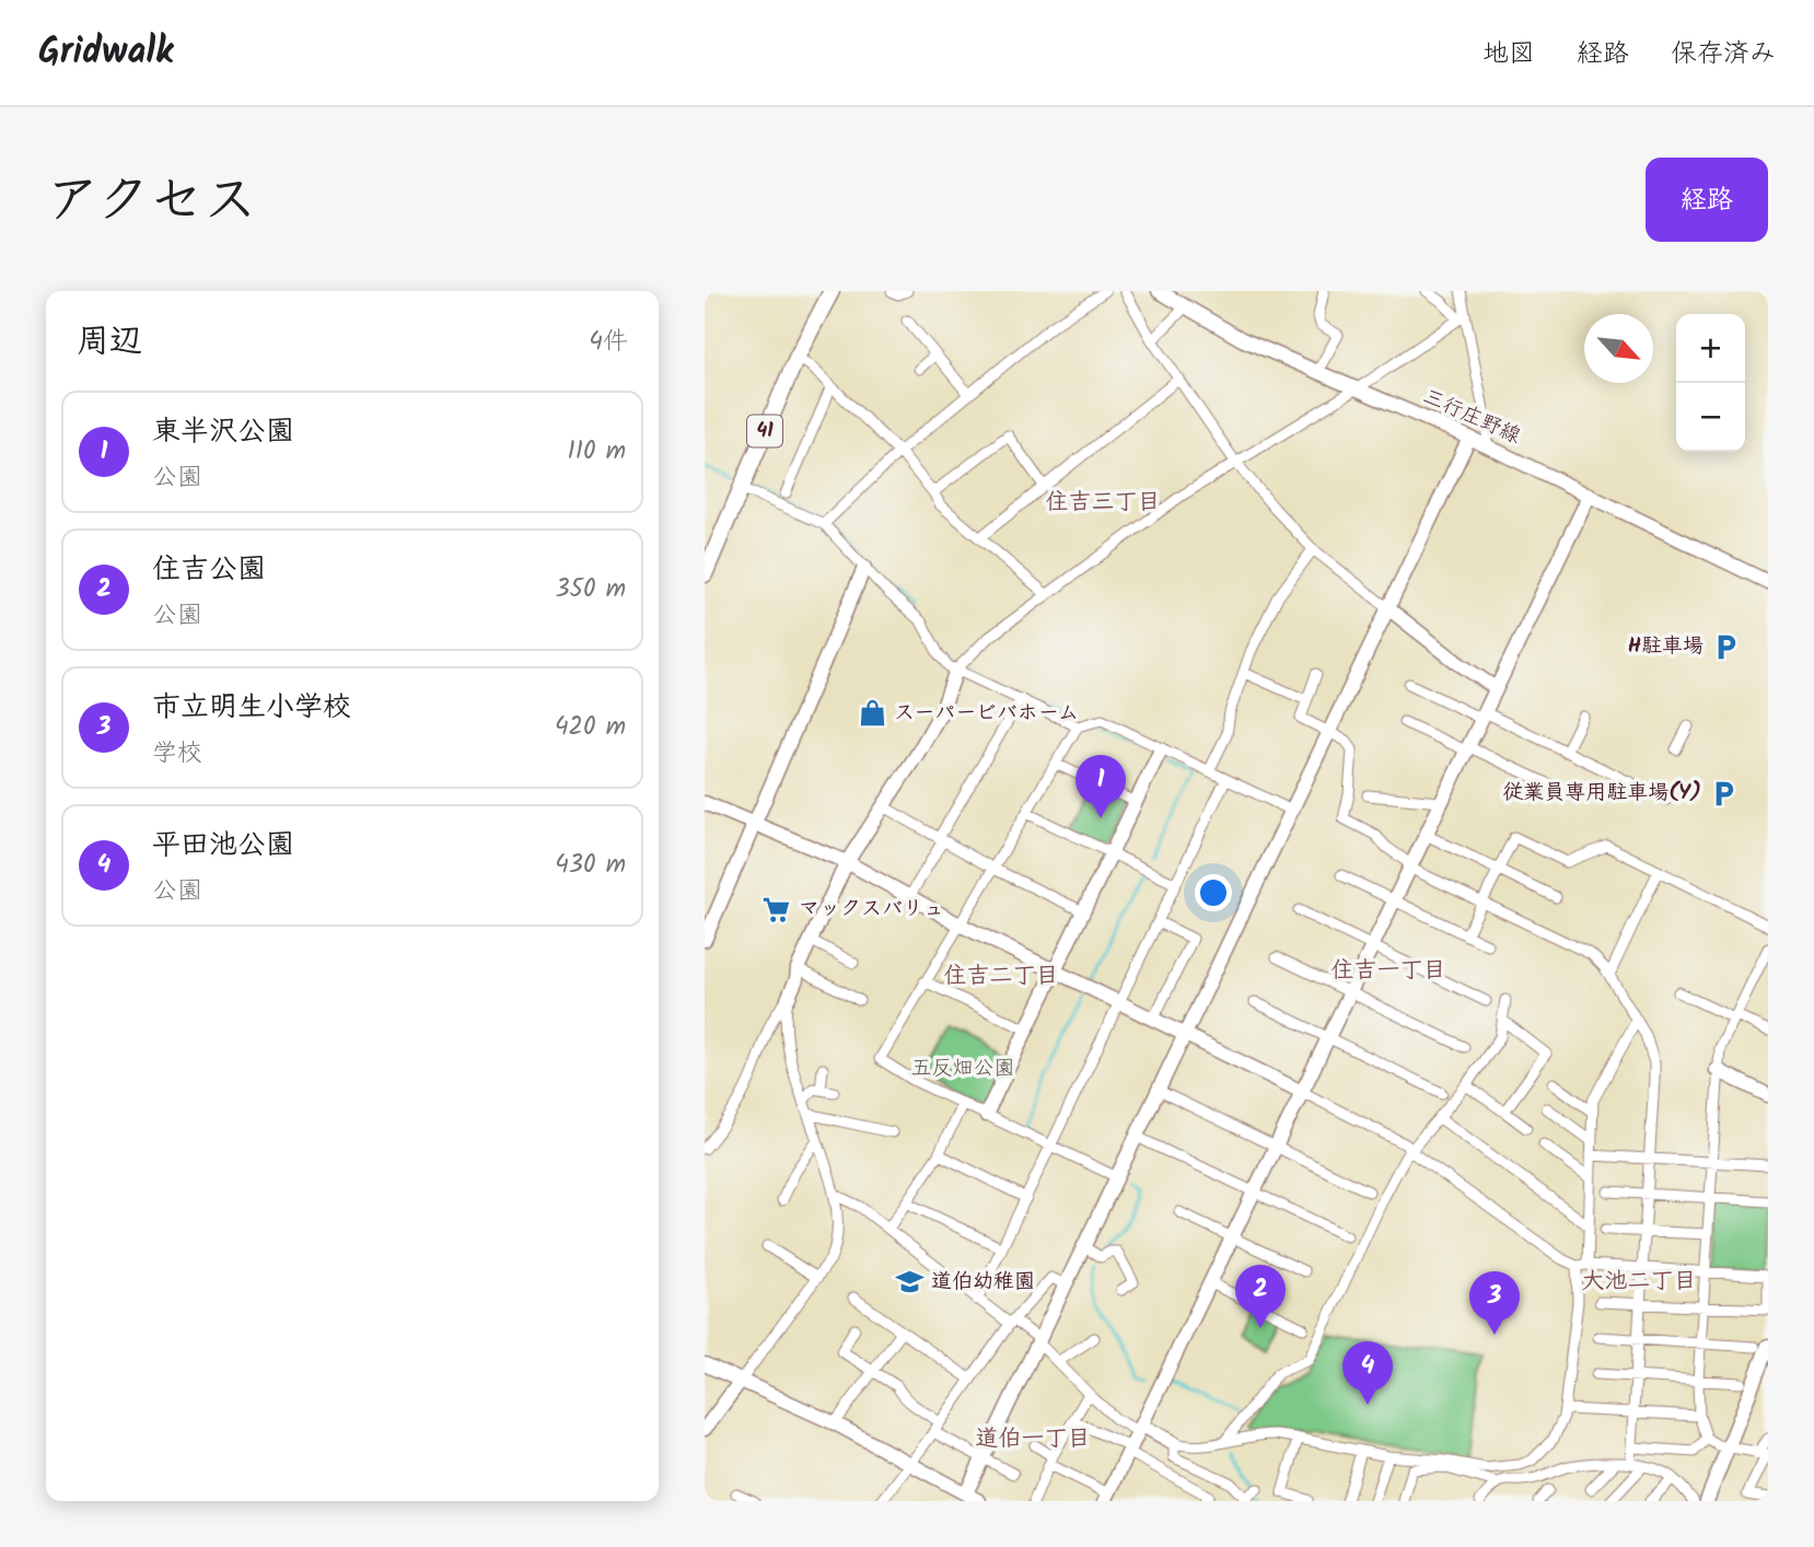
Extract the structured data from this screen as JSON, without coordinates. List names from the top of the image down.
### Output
{
  "streets": {
    "main road": ["41"],
    "street": ["三行庄野線"]
  },
  "districts": [
    "住吉三丁目",
    "住吉一丁目",
    "住吉二丁目",
    "大池二丁目",
    "道伯一丁目"
  ],
  "parks": ["五反畑公園"],
  "places": {
    "parking": ["H駐車場", "従業員専用駐車場(Y)"],
    "shop": ["スーパービバホーム"],
    "supermarket": ["マックスバリュ"],
    "school or university": ["道伯幼稚園"]
  },
  "north": "bottom right",
  "page": {
    "header": "Gridwalk",
    "nav": ["地図", "経路", "保存済み"],
    "title": "アクセス",
    "buttons": "経路",
    "heading": ["周辺", "4件"],
    "map_buttons": ["+", "−"],
    "list": [
      {
        "mark": "1",
        "name": "東半沢公園",
        "note": "公園",
        "value": "110 m"
      },
      {
        "mark": "2",
        "name": "住吉公園",
        "note": "公園",
        "value": "350 m"
      },
      {
        "mark": "3",
        "name": "市立明生小学校",
        "note": "学校",
        "value": "420 m"
      },
      {
        "mark": "4",
        "name": "平田池公園",
        "note": "公園",
        "value": "430 m"
      }
    ],
    "pins": [
      "1",
      "2",
      "3",
      "4"
    ]
  }
}
